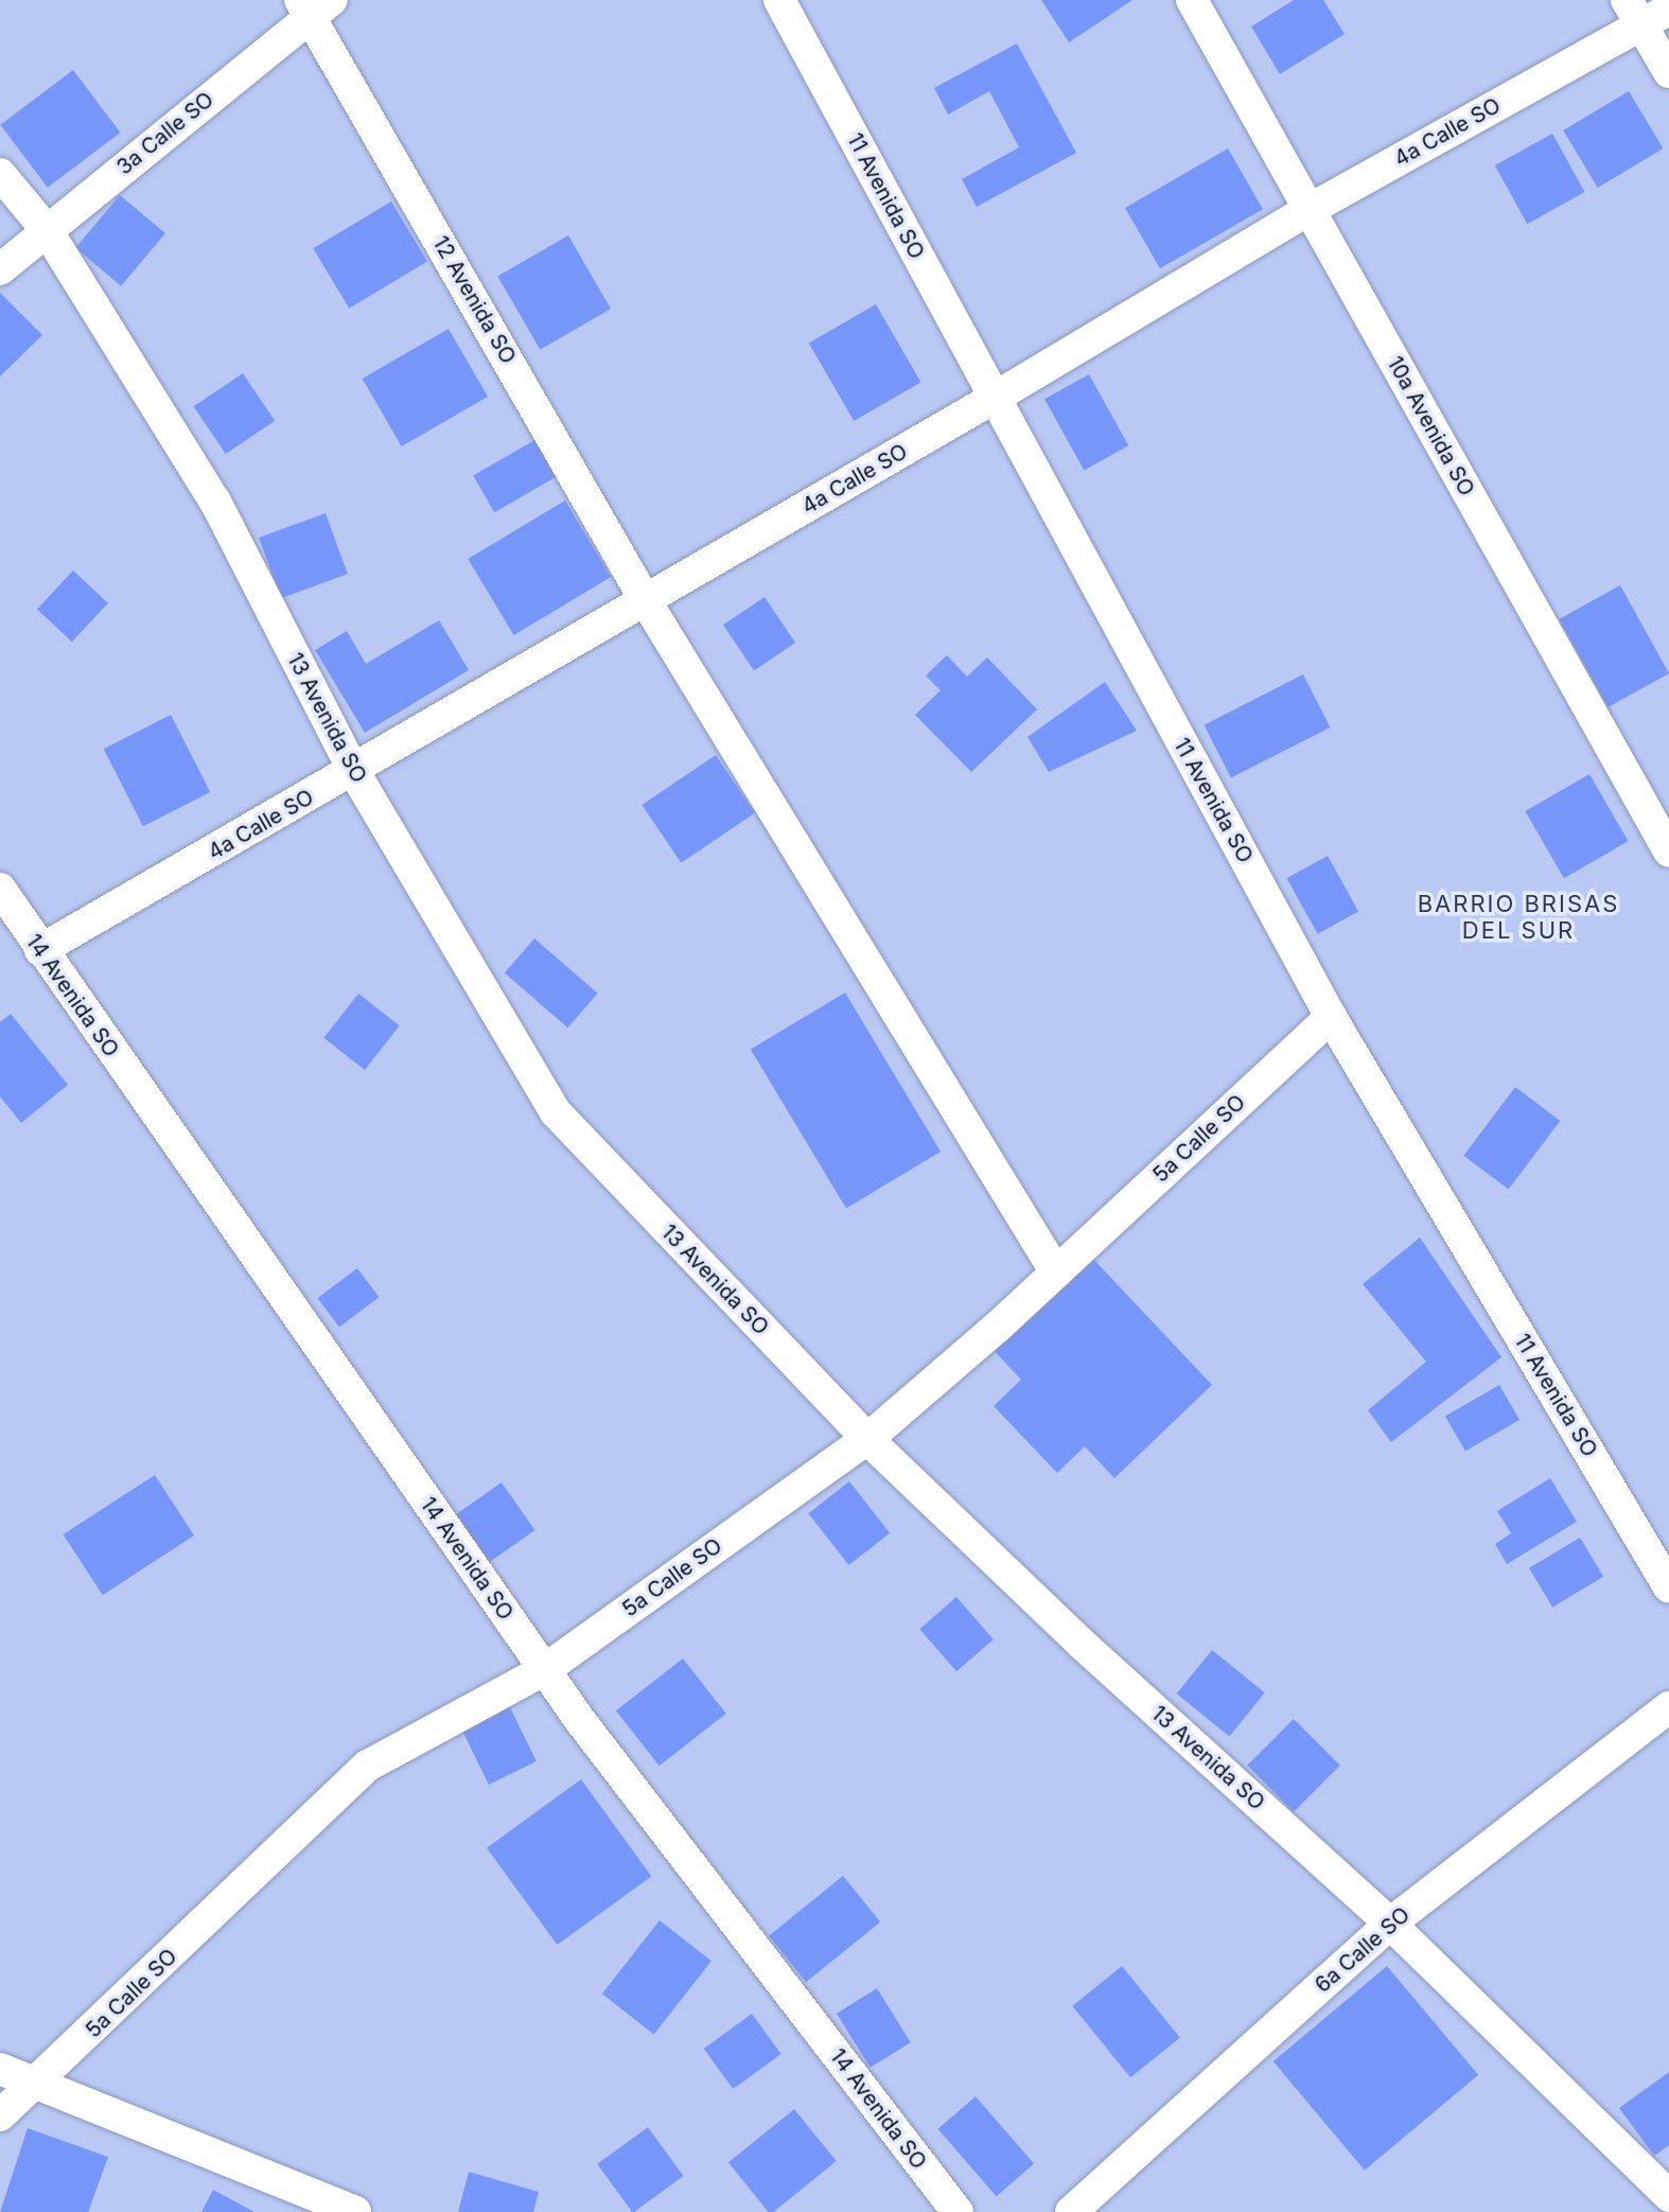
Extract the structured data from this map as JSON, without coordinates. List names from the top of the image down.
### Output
{
  "streets": {
    "street": [
      "4a Calle SO",
      "3a Calle SO",
      "11 Avenida SO",
      "12 Avenida SO",
      "10a Avenida SO",
      "13 Avenida SO",
      "14 Avenida SO",
      "5a Calle SO",
      "6a Calle SO"
    ]
  },
  "crossings": [
    ["4a Calle SO", "11 Avenida SO"],
    ["4a Calle SO", "12 Avenida SO"],
    ["4a Calle SO", "10a Avenida SO"],
    ["4a Calle SO", "13 Avenida SO"],
    ["4a Calle SO", "14 Avenida SO"],
    ["3a Calle SO", "12 Avenida SO"],
    ["3a Calle SO", "13 Avenida SO"],
    ["11 Avenida SO", "5a Calle SO"],
    ["12 Avenida SO", "5a Calle SO"],
    ["13 Avenida SO", "5a Calle SO"],
    ["13 Avenida SO", "6a Calle SO"],
    ["14 Avenida SO", "5a Calle SO"]
  ],
  "districts": ["BARRIO BRISAS DEL SUR"]
}
